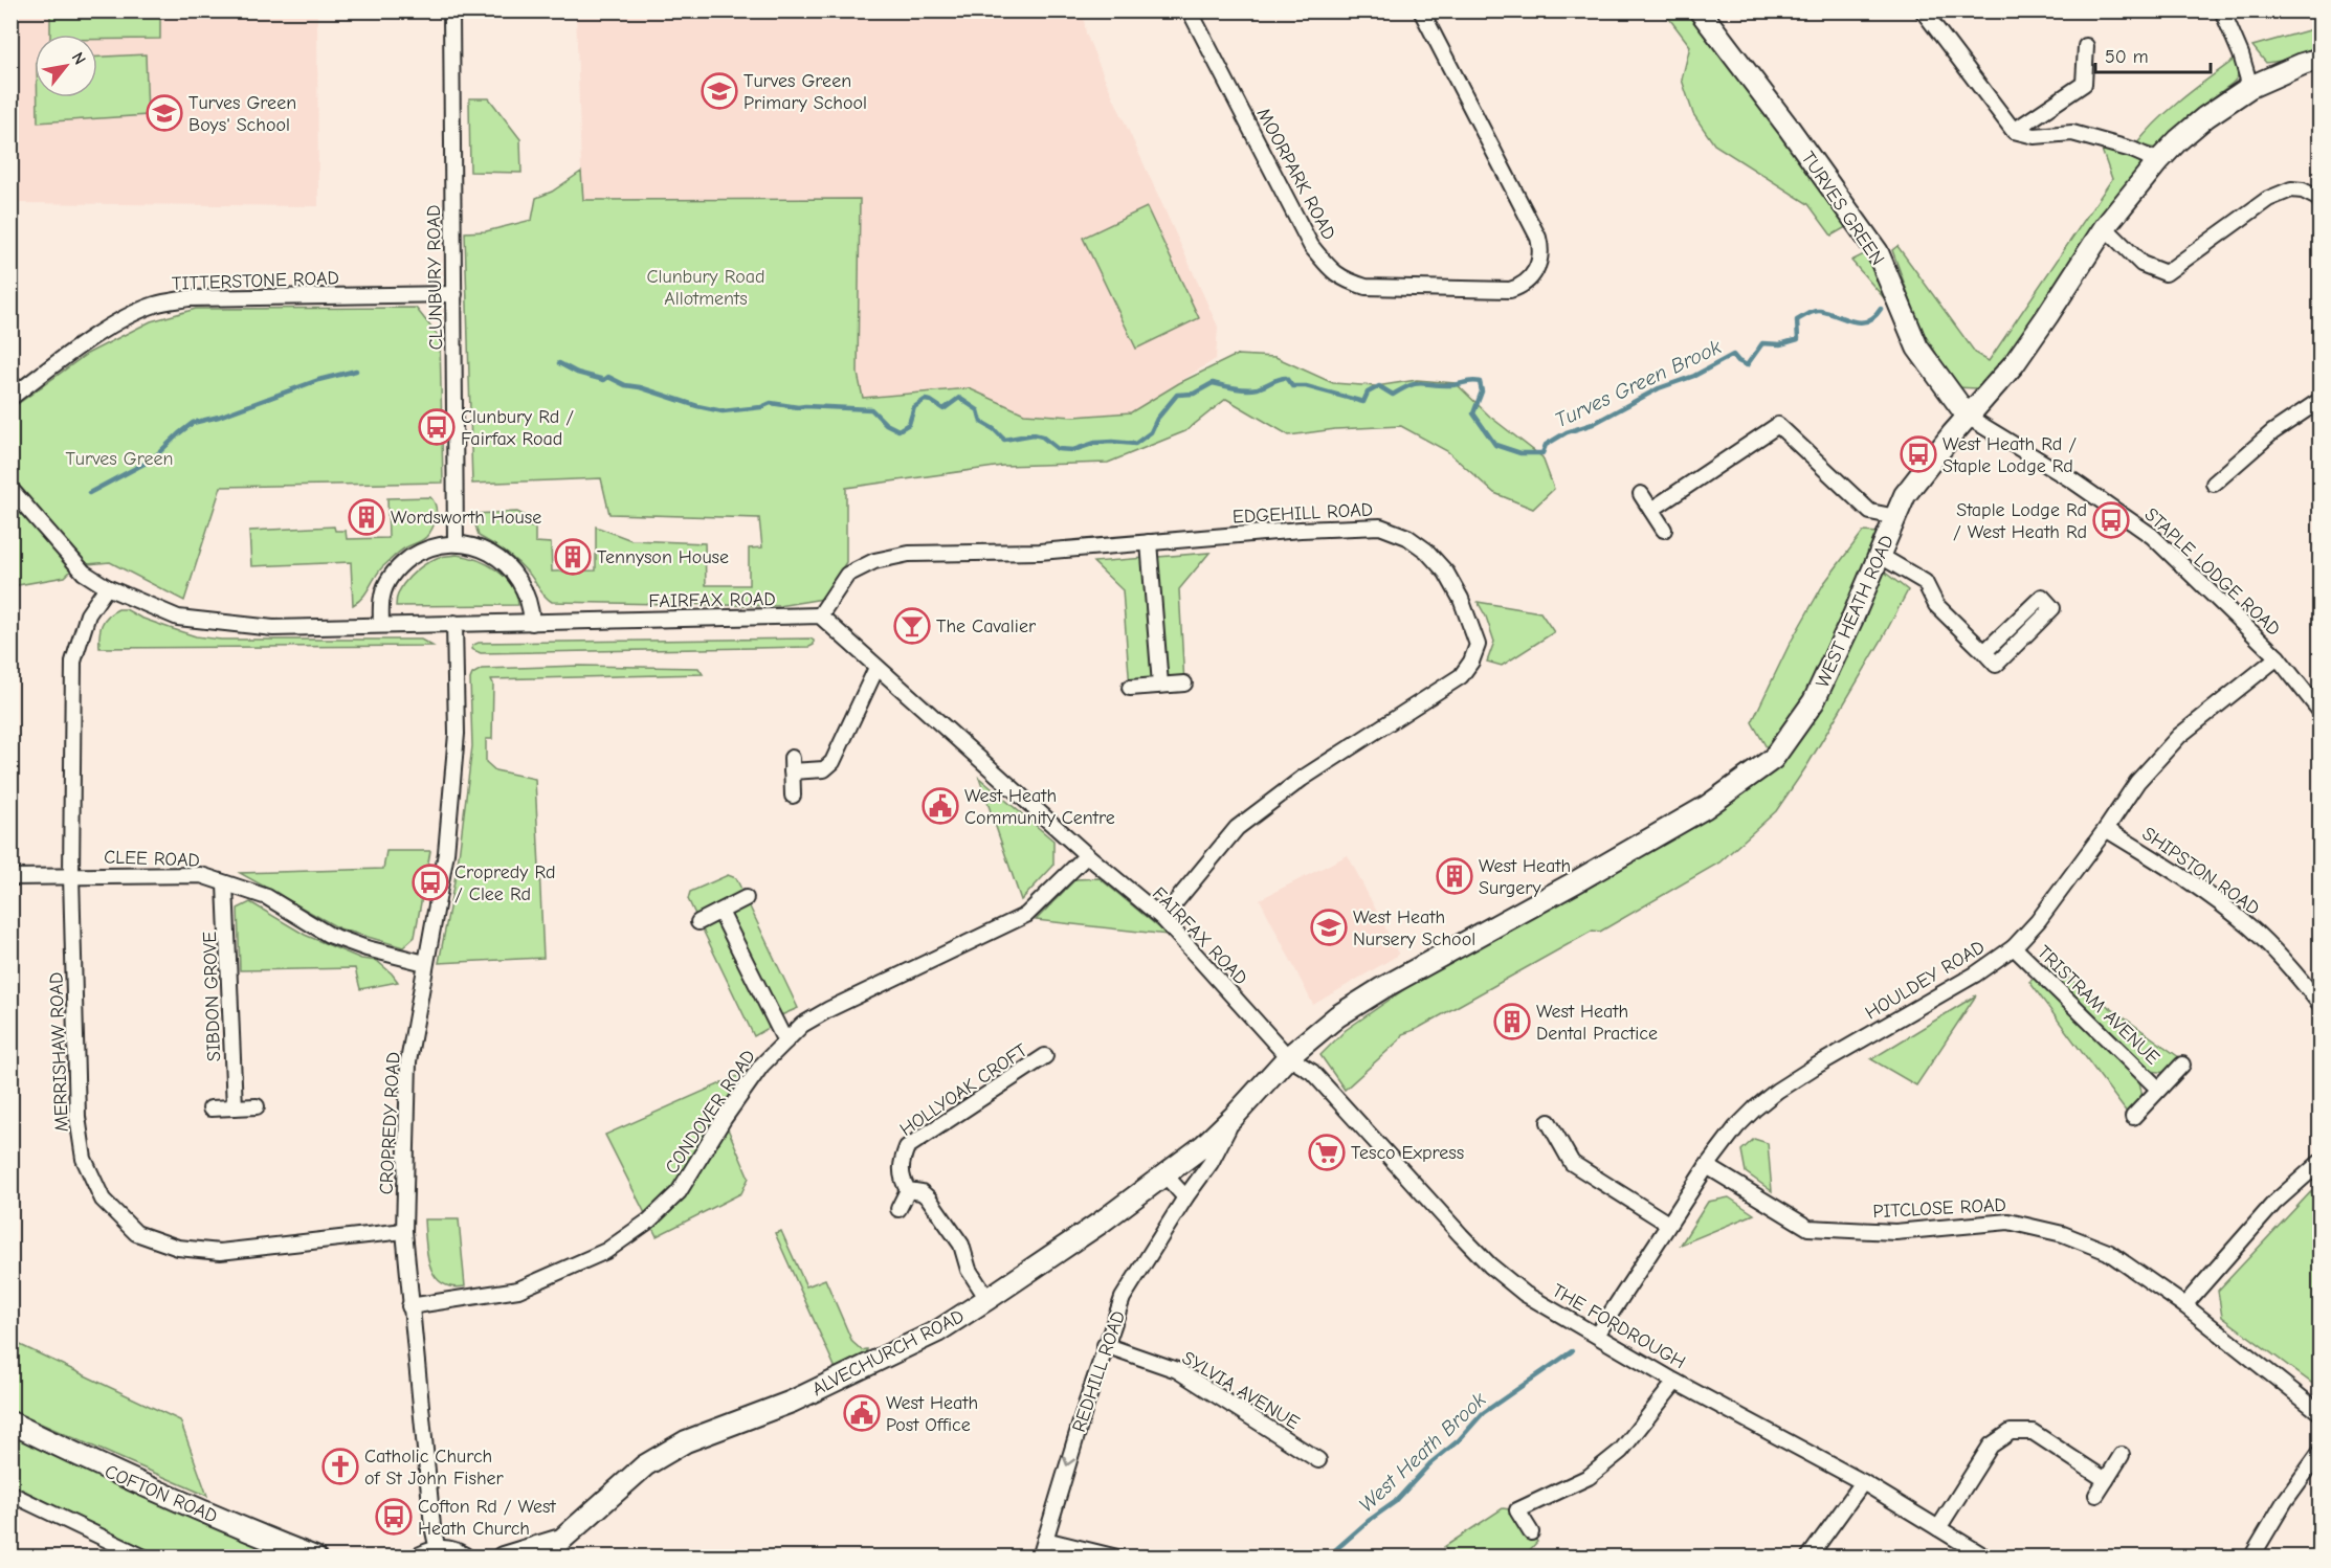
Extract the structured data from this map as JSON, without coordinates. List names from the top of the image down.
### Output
{
  "streets": {
    "street": [
      "MOORPARK ROAD",
      "TURVES GREEN",
      "CLUNBURY ROAD",
      "TITTERSTONE ROAD",
      "EDGEHILL ROAD",
      "STAPLE LODGE ROAD",
      "FAIRFAX ROAD",
      "WEST HEATH ROAD",
      "CLEE ROAD",
      "SHIPSTON ROAD",
      "HOULDEY ROAD",
      "SIBDON GROVE",
      "TRISTRAM AVENUE",
      "MERRISHAW ROAD",
      "HOLLYOAK CROFT",
      "CONDOVER ROAD",
      "CROPREDY ROAD",
      "PITCLOSE ROAD",
      "THE FORDROUGH",
      "ALVECHURCH ROAD",
      "REDHILL ROAD",
      "SYLVIA AVENUE",
      "COFTON ROAD"
    ]
  },
  "crossings": [
    ["TURVES GREEN", "STAPLE LODGE ROAD"],
    ["TURVES GREEN", "WEST HEATH ROAD"],
    ["CLUNBURY ROAD", "TITTERSTONE ROAD"],
    ["EDGEHILL ROAD", "FAIRFAX ROAD"],
    ["STAPLE LODGE ROAD", "WEST HEATH ROAD"],
    ["STAPLE LODGE ROAD", "HOULDEY ROAD"],
    ["FAIRFAX ROAD", "WEST HEATH ROAD"],
    ["FAIRFAX ROAD", "MERRISHAW ROAD"],
    ["FAIRFAX ROAD", "CONDOVER ROAD"],
    ["FAIRFAX ROAD", "CROPREDY ROAD"],
    ["FAIRFAX ROAD", "THE FORDROUGH"],
    ["FAIRFAX ROAD", "REDHILL ROAD"],
    ["WEST HEATH ROAD", "THE FORDROUGH"],
    ["WEST HEATH ROAD", "REDHILL ROAD"],
    ["CLEE ROAD", "SIBDON GROVE"],
    ["CLEE ROAD", "MERRISHAW ROAD"],
    ["CLEE ROAD", "CROPREDY ROAD"],
    ["SHIPSTON ROAD", "HOULDEY ROAD"],
    ["HOULDEY ROAD", "TRISTRAM AVENUE"],
    ["HOULDEY ROAD", "PITCLOSE ROAD"],
    ["HOULDEY ROAD", "THE FORDROUGH"],
    ["MERRISHAW ROAD", "CROPREDY ROAD"],
    ["CONDOVER ROAD", "CROPREDY ROAD"],
    ["THE FORDROUGH", "REDHILL ROAD"],
    ["ALVECHURCH ROAD", "REDHILL ROAD"],
    ["REDHILL ROAD", "SYLVIA AVENUE"]
  ],
  "one_way": ["REDHILL ROAD"],
  "water": ["Turves Green Brook", "West Heath Brook"],
  "parks": ["Clunbury Road Allotments", "Turves Green"],
  "places": {
    "school or university": ["Turves Green Primary School", "Turves Green Boys' School", "West Heath Nursery School"],
    "bus stop": [
      "Clunbury Rd / Fairfax Road",
      "West Heath Rd / Staple Lodge Rd",
      "Staple Lodge Rd / West Heath Rd",
      "Cropredy Rd / Clee Rd",
      "Cofton Rd / West Heath Church"
    ],
    "building": [
      "Wordsworth House",
      "Tennyson House",
      "West Heath Surgery",
      "West Heath Dental Practice"
    ],
    "bar": ["The Cavalier"],
    "public building": ["West Heath Community Centre", "West Heath Post Office"],
    "supermarket": ["Tesco Express"],
    "church": ["Catholic Church of St John Fisher"]
  },
  "scale_bar": "50 m",
  "north": "top right"
}
